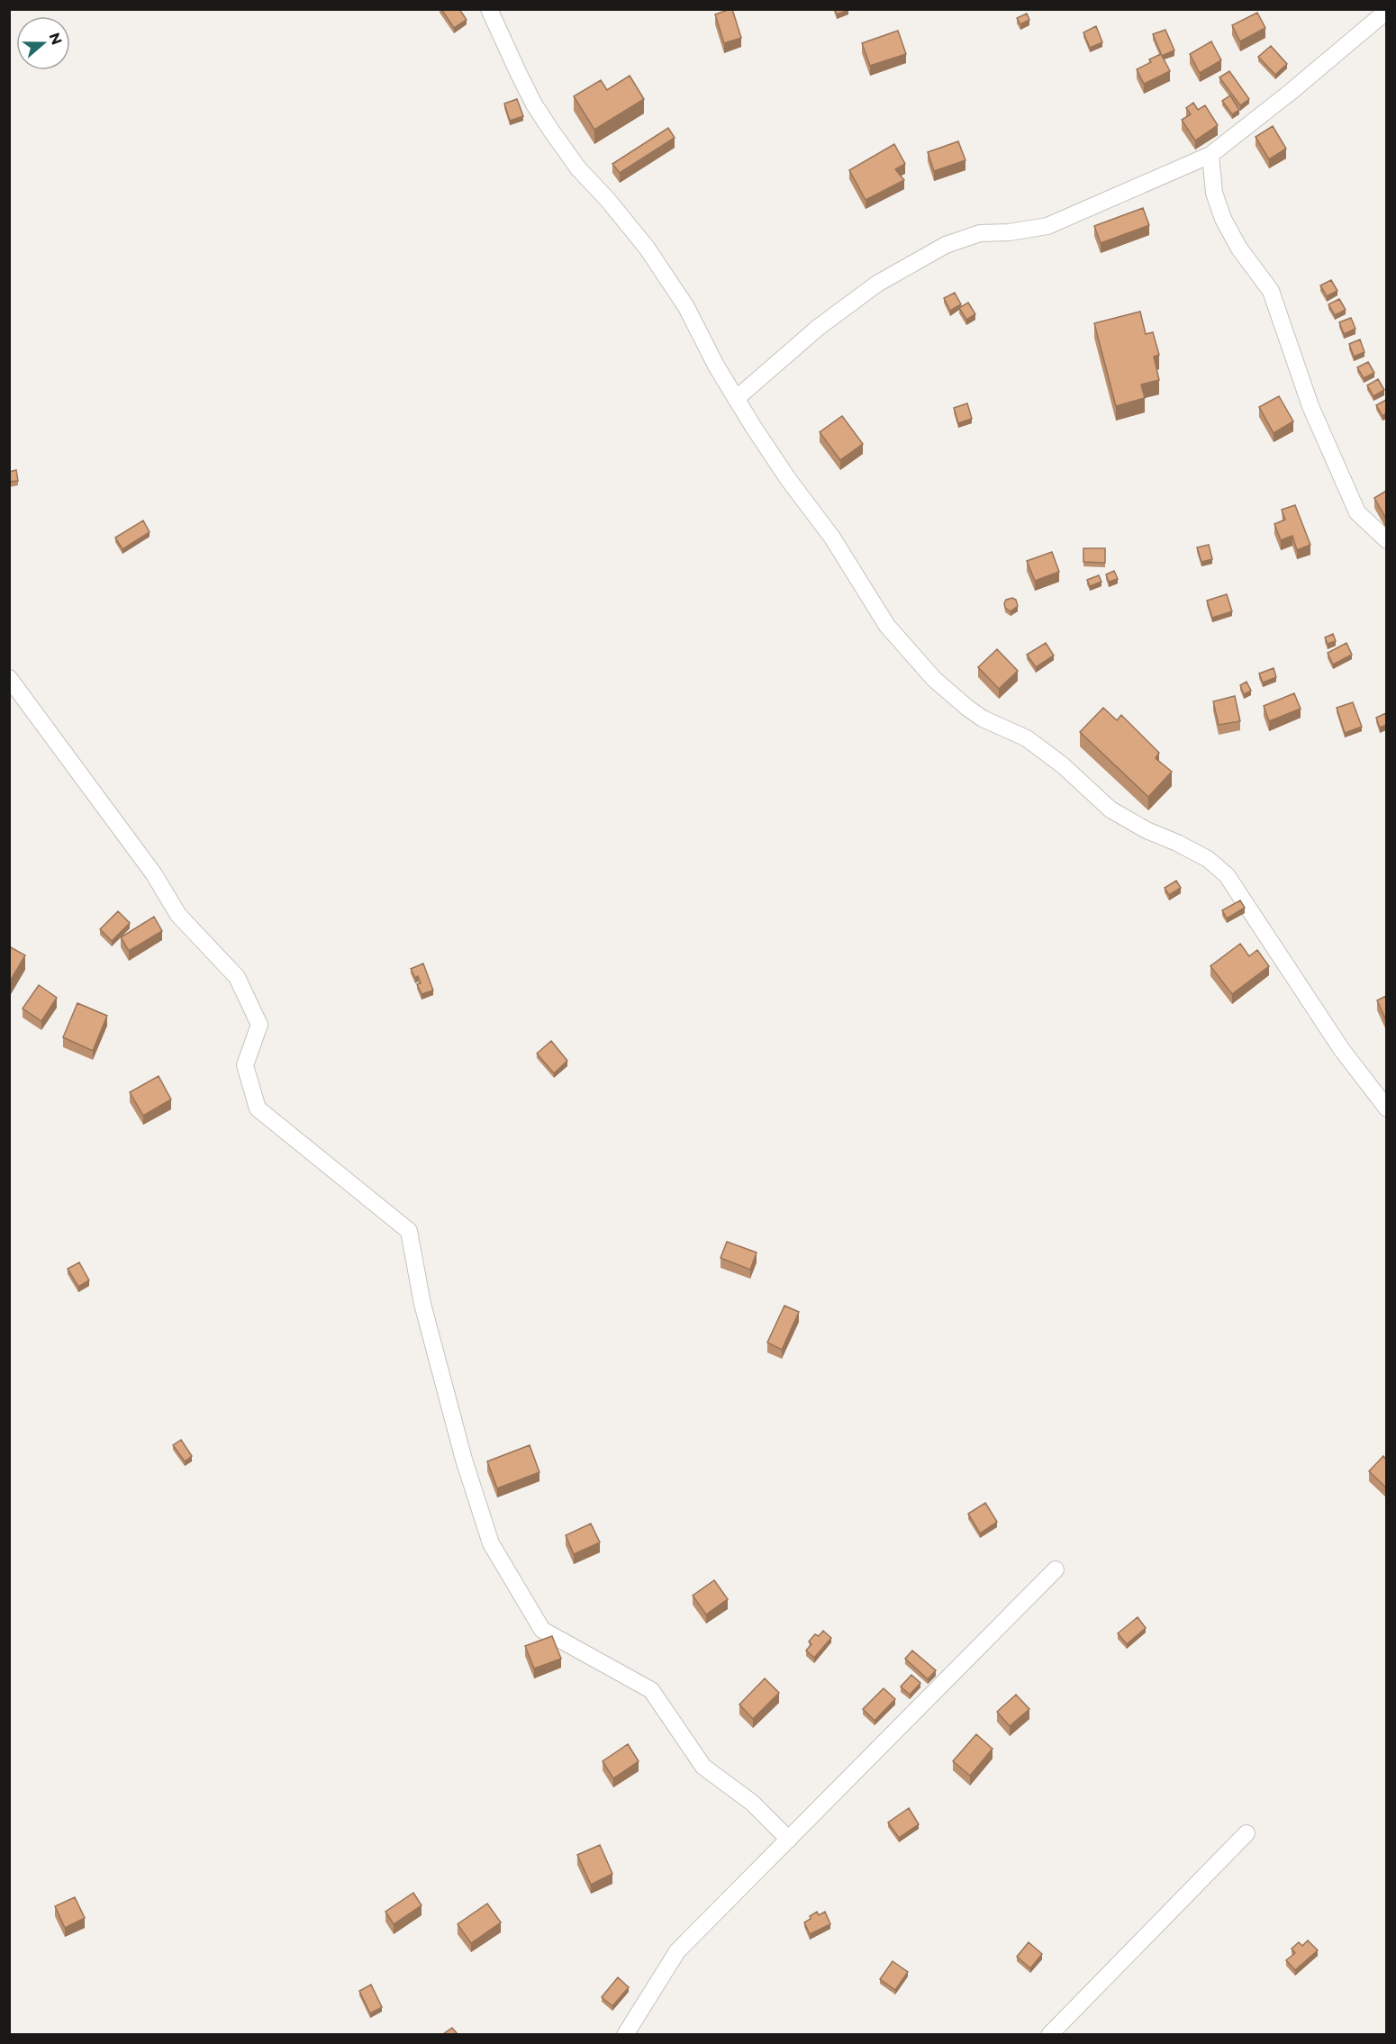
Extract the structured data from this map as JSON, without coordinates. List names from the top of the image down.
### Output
{
  "north": "right"
}
